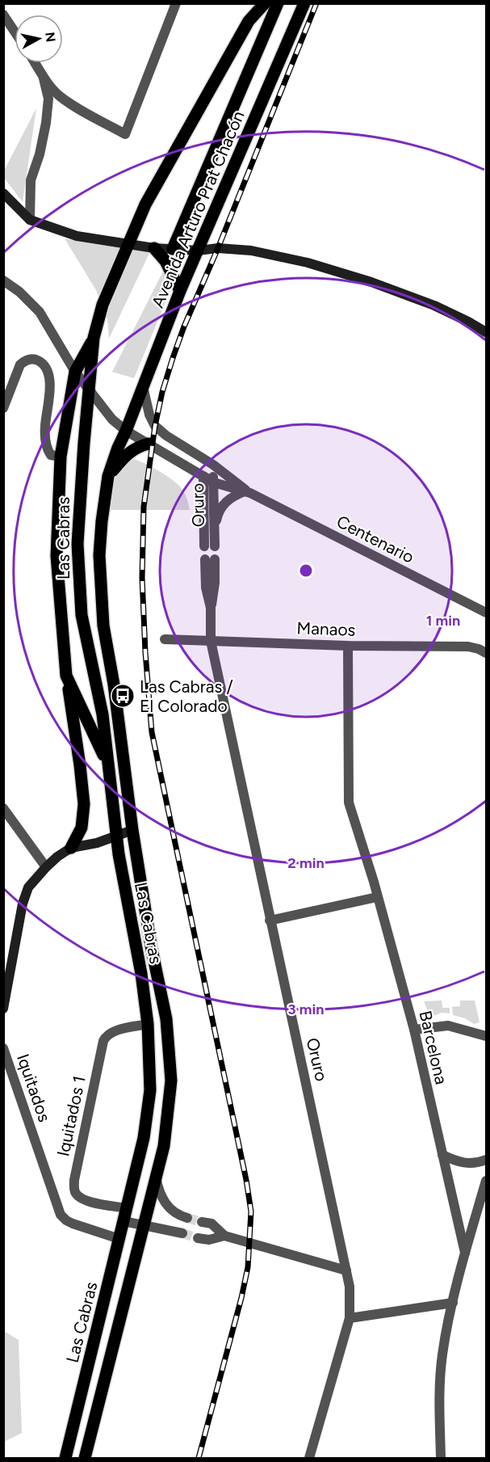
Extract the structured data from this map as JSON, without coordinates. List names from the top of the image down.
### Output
{
  "streets": {
    "main road": ["Avenida Arturo Prat Chacón", "Las Cabras"],
    "street": [
      "Oruro",
      "Centenario",
      "Manaos",
      "Barcelona",
      "Iquitados",
      "Iquitados 1"
    ]
  },
  "crossings": [
    ["Avenida Arturo Prat Chacón", "Las Cabras"],
    ["Avenida Arturo Prat Chacón", "Centenario"],
    ["Oruro", "Centenario"],
    ["Oruro", "Manaos"],
    ["Las Cabras", "Centenario"],
    ["Las Cabras", "Iquitados"],
    ["Las Cabras", "Iquitados 1"],
    ["Manaos", "Barcelona"]
  ],
  "places": {
    "bus stop": ["Las Cabras / El Colorado"]
  },
  "north": "right",
  "rings": ["1 min", "2 min", "3 min"]
}
